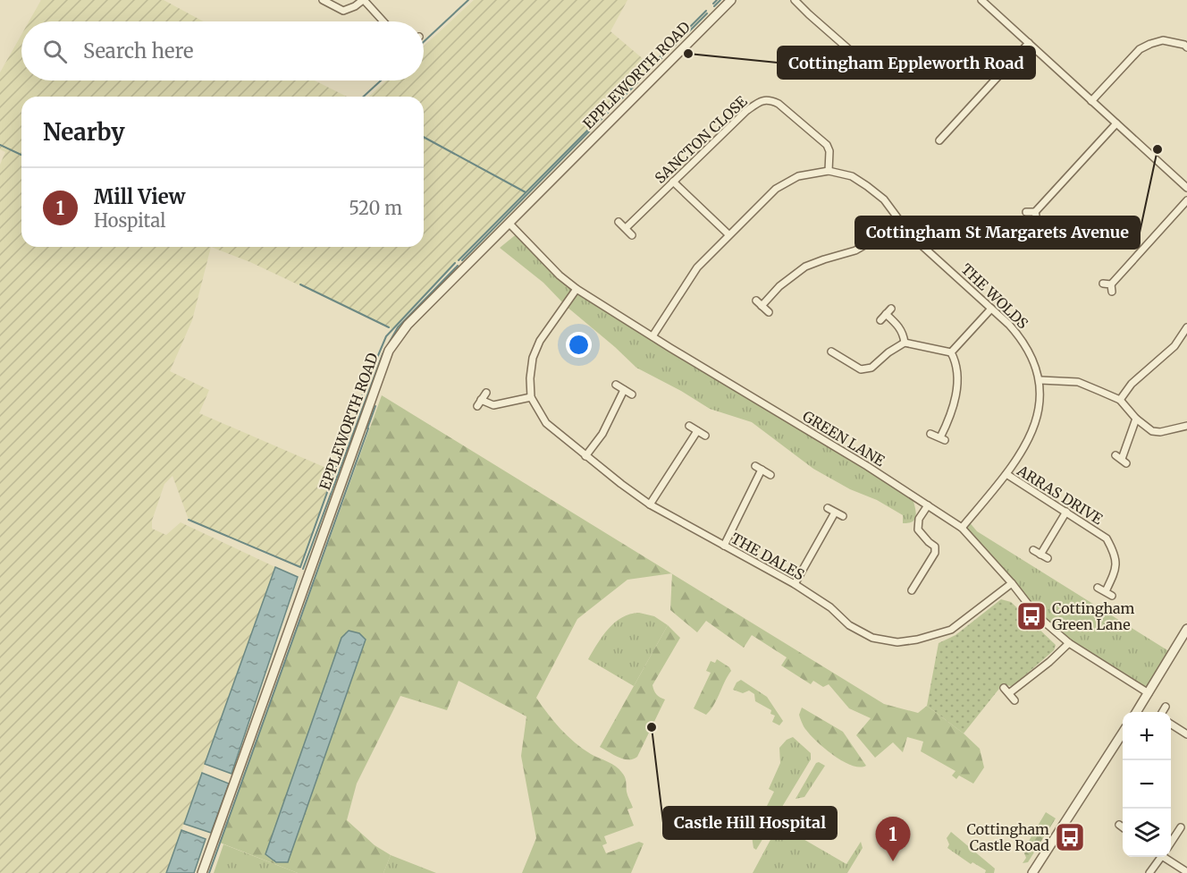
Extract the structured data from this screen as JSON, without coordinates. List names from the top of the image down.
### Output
{
  "streets": {
    "street": [
      "EPPLEWORTH ROAD",
      "SANCTON CLOSE",
      "THE WOLDS",
      "GREEN LANE",
      "ARRAS DRIVE",
      "THE DALES"
    ]
  },
  "crossings": [
    ["EPPLEWORTH ROAD", "GREEN LANE"],
    ["SANCTON CLOSE", "THE WOLDS"],
    ["THE WOLDS", "GREEN LANE"],
    ["THE WOLDS", "ARRAS DRIVE"],
    ["GREEN LANE", "THE DALES"]
  ],
  "places": {
    "other": ["Cottingham Eppleworth Road", "Cottingham St Margarets Avenue", "Castle Hill Hospital"],
    "bus stop": ["Cottingham Green Lane", "Cottingham Castle Road"]
  },
  "page": {
    "search": "Search here",
    "heading": "Nearby",
    "list": [
      {
        "mark": "1",
        "name": "Mill View",
        "note": "Hospital",
        "value": "520 m"
      }
    ],
    "map_buttons": ["+", "−"],
    "pins": "1"
  }
}
